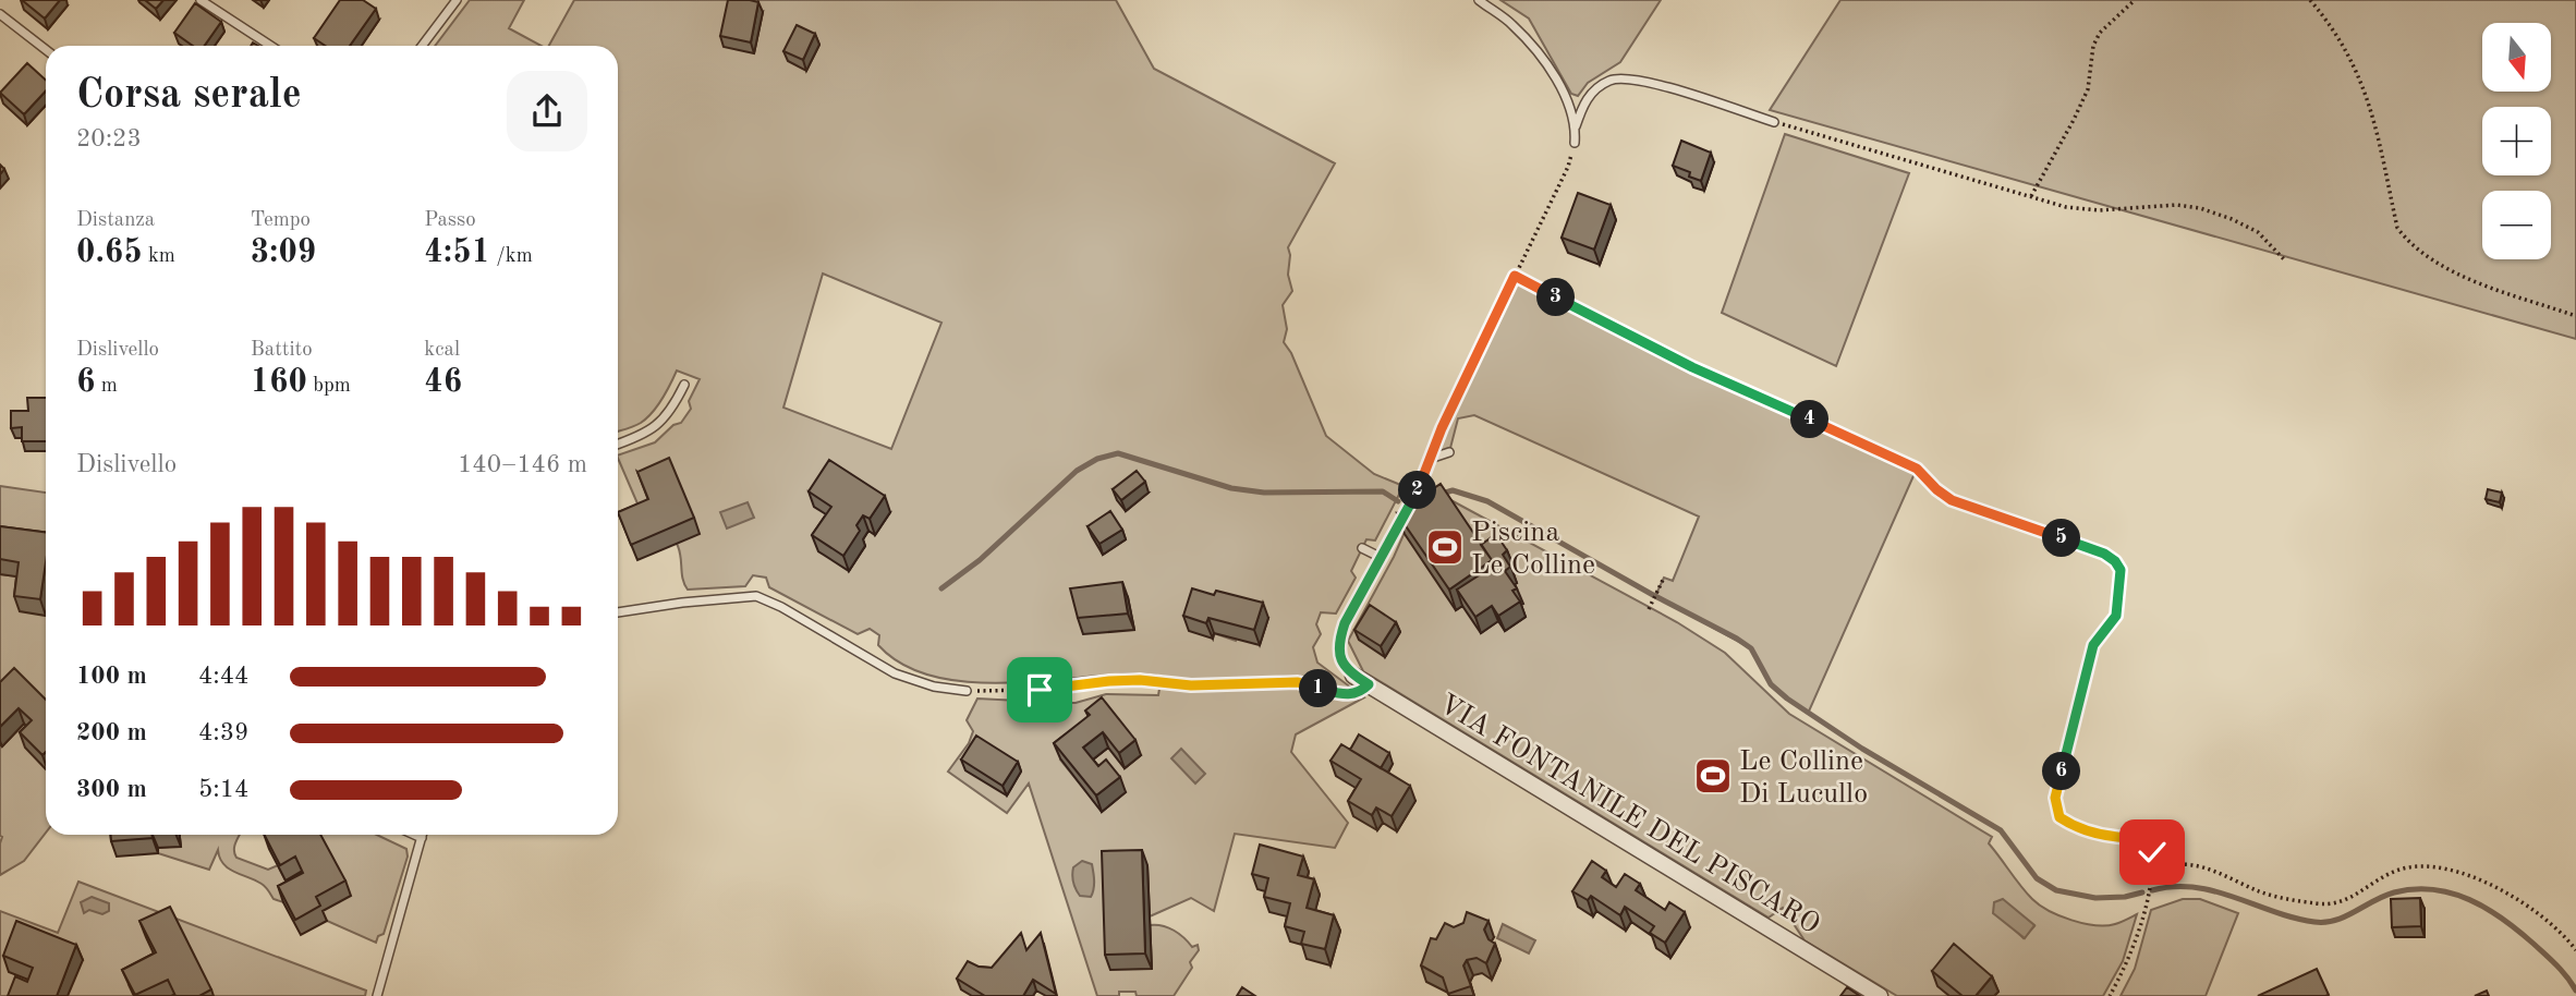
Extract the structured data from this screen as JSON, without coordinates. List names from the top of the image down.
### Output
{
  "streets": {
    "street": ["VIA FONTANILE DEL PISCARO"]
  },
  "places": {
    "sports": ["Piscina Le Colline", "Le Colline Di Lucullo"]
  },
  "north": "bottom",
  "page": {
    "map_buttons": ["+", "−"],
    "heading": ["Corsa serale", "20:23"],
    "stats": [
      ["Distanza", "0.65 km"],
      ["Tempo", "3:09"],
      ["Passo", "4:51 /km"],
      ["Dislivello", "6 m"],
      ["Battito", "160 bpm"],
      ["kcal", "46"]
    ],
    "pins": [
      "3",
      "4",
      "2",
      "5",
      "1",
      "6"
    ],
    "chart": ["Dislivello", "140–146 m"],
    "list": [
      {
        "name": "100 m",
        "note": "4:44"
      },
      {
        "name": "200 m",
        "note": "4:39"
      },
      {
        "name": "300 m",
        "note": "5:14"
      }
    ]
  }
}
